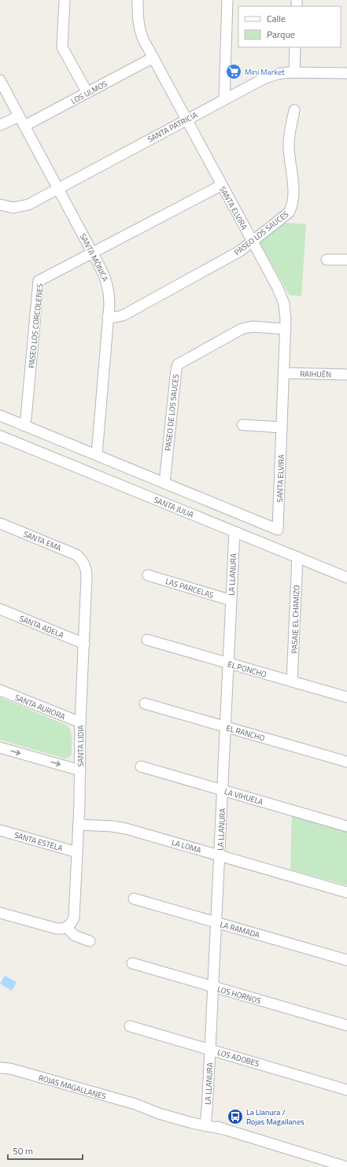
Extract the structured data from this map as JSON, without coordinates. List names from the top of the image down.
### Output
{
  "streets": {
    "street": [
      "LOS ULMOS",
      "SANTA PATRICIA",
      "SANTA ELVIRA",
      "PASEO LOS SAUCES",
      "SANTA MÓNICA",
      "PASEO LOS CORCOLENES",
      "RAIHUÉN",
      "PASEO DE LOS SAUCES",
      "SANTA JULIA",
      "SANTA EMA",
      "LA LLANURA",
      "LAS PARCELAS",
      "PASAJE EL CHAMIZO",
      "SANTA ADELA",
      "EL PONCHO",
      "SANTA AURORA",
      "EL RANCHO",
      "SANTA LIDIA",
      "LA VIHUELA",
      "SANTA ESTELA",
      "LA LOMA",
      "LA RAMADA",
      "LOS HORNOS",
      "LOS ADOBES",
      "ROJAS MAGALLANES"
    ]
  },
  "crossings": [
    ["LOS ULMOS", "SANTA ELVIRA"],
    ["LOS ULMOS", "SANTA MÓNICA"],
    ["SANTA PATRICIA", "SANTA ELVIRA"],
    ["SANTA PATRICIA", "SANTA MÓNICA"],
    ["SANTA ELVIRA", "PASEO LOS SAUCES"],
    ["SANTA ELVIRA", "PASEO LOS CORCOLENES"],
    ["SANTA ELVIRA", "RAIHUÉN"],
    ["SANTA ELVIRA", "PASEO DE LOS SAUCES"],
    ["PASEO LOS SAUCES", "SANTA MÓNICA"],
    ["SANTA MÓNICA", "PASEO LOS CORCOLENES"],
    ["SANTA JULIA", "LA LLANURA"],
    ["SANTA JULIA", "PASAJE EL CHAMIZO"],
    ["SANTA EMA", "SANTA LIDIA"],
    ["LA LLANURA", "LAS PARCELAS"],
    ["LA LLANURA", "EL PONCHO"],
    ["LA LLANURA", "EL RANCHO"],
    ["LA LLANURA", "LA VIHUELA"],
    ["LA LLANURA", "LA LOMA"],
    ["LA LLANURA", "LA RAMADA"],
    ["LA LLANURA", "LOS HORNOS"],
    ["LA LLANURA", "LOS ADOBES"],
    ["LA LLANURA", "ROJAS MAGALLANES"],
    ["PASAJE EL CHAMIZO", "EL PONCHO"],
    ["SANTA ADELA", "SANTA LIDIA"],
    ["SANTA AURORA", "SANTA LIDIA"],
    ["SANTA LIDIA", "SANTA ESTELA"],
    ["SANTA LIDIA", "LA LOMA"]
  ],
  "places": {
    "supermarket": ["Mini Market"],
    "bus stop": ["La Llanura / Rojas Magallanes"]
  },
  "legend": ["Calle", "Parque"],
  "scale_bar": "50 m"
}
